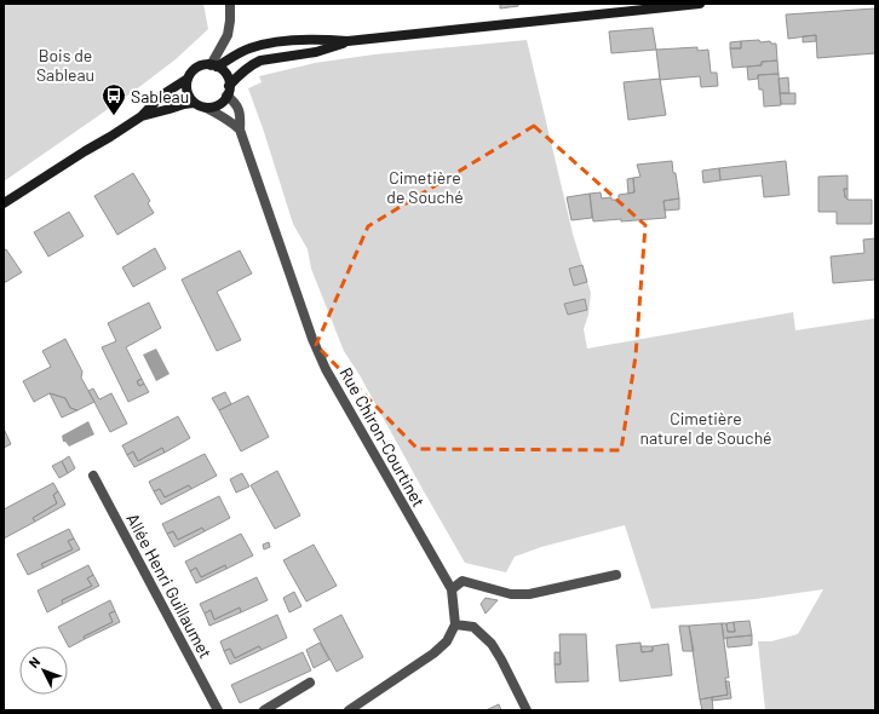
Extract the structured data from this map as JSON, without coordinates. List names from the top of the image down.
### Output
{
  "streets": {
    "street": ["Rue Chiron-Courtinet", "Allée Henri Guillaumet"]
  },
  "parks": ["Bois de Sableau", "Cimetière de Souché", "Cimetière naturel de Souché"],
  "places": {
    "bus stop": ["Sableau"]
  },
  "north": "top left"
}
